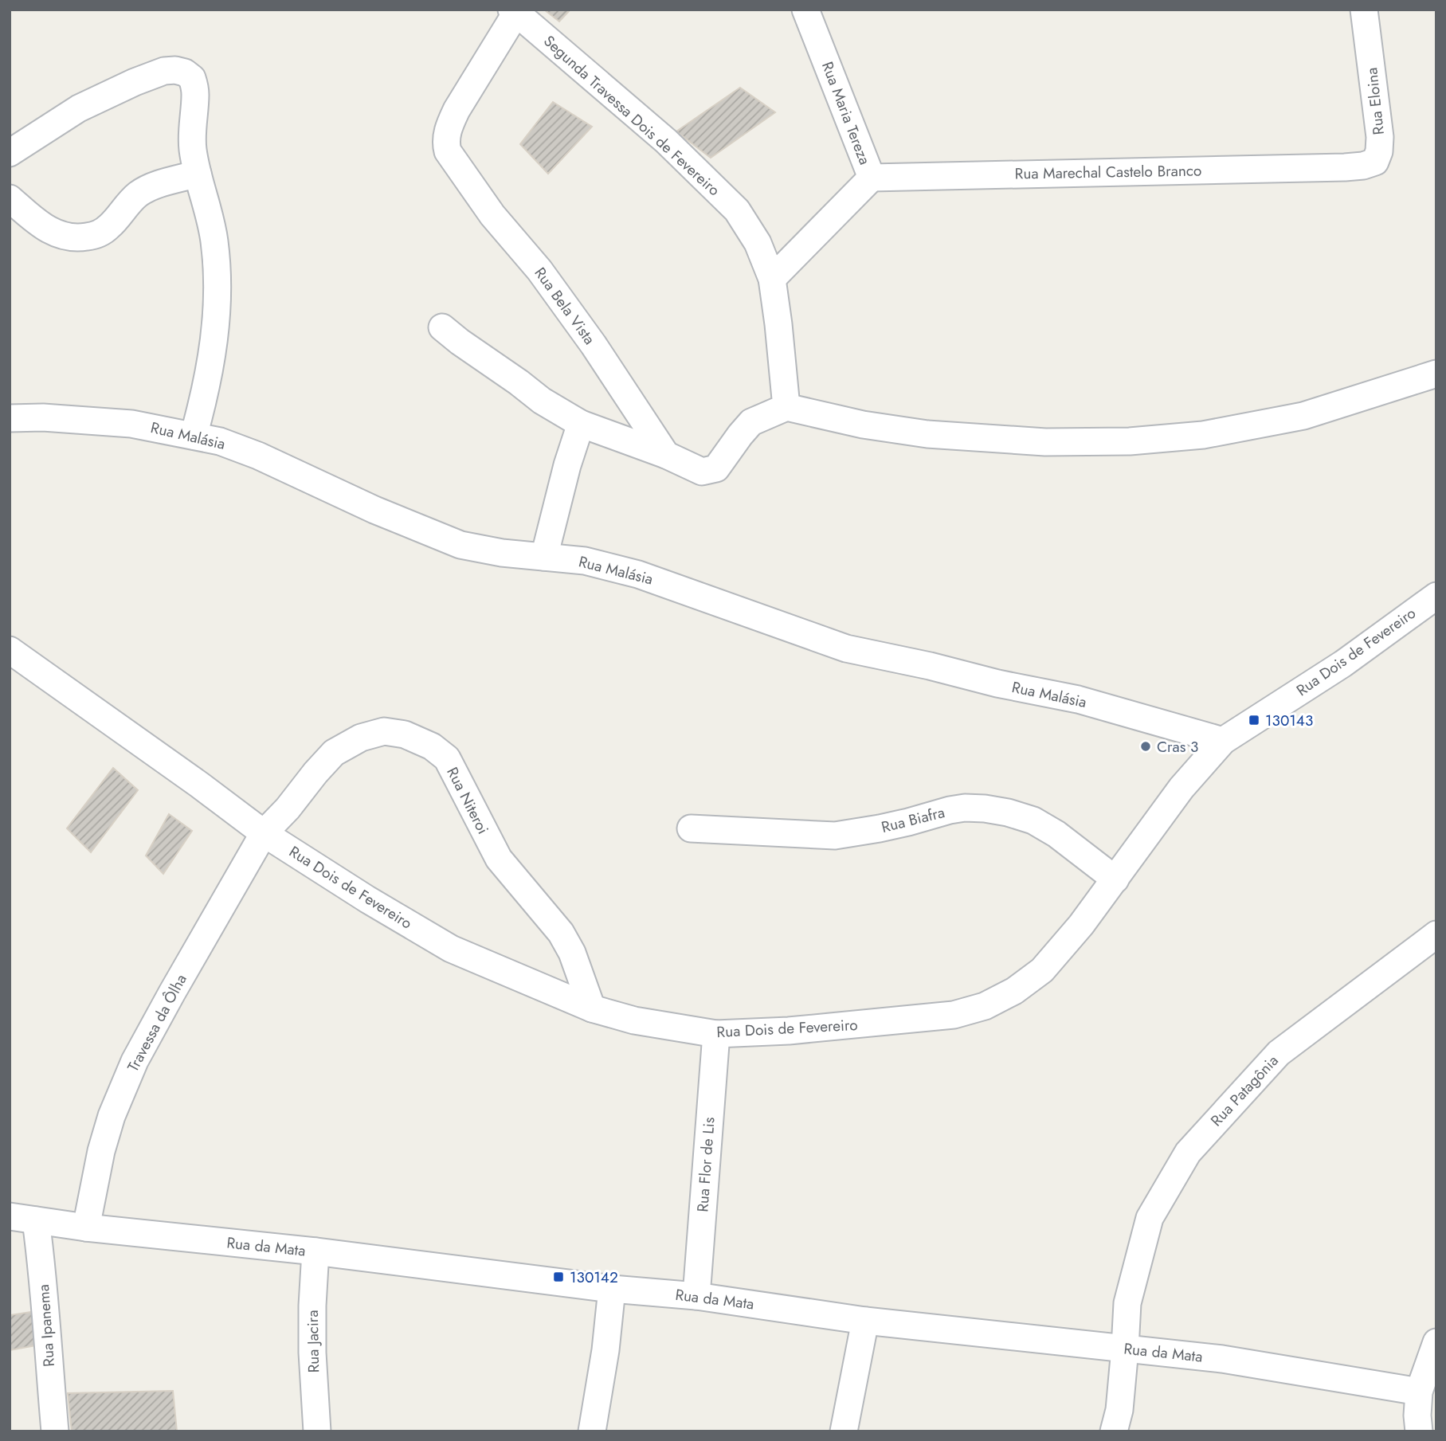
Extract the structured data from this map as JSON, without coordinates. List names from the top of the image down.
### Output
{
  "streets": {
    "street": [
      "Rua Eloina",
      "Rua Maria Tereza",
      "Segunda Travessa Dois de Fevereiro",
      "Rua Marechal Castelo Branco",
      "Rua Bela Vista",
      "Rua Malásia",
      "Rua Dois de Fevereiro",
      "Rua Niteroi",
      "Rua Biafra",
      "Travessa da Ôlha",
      "Rua Patagônia",
      "Rua Flor de Lis",
      "Rua da Mata",
      "Rua Ipanema",
      "Rua Jacira"
    ]
  },
  "crossings": [
    ["Rua Eloina", "Rua Marechal Castelo Branco"],
    ["Rua Maria Tereza", "Segunda Travessa Dois de Fevereiro"],
    ["Rua Maria Tereza", "Rua Marechal Castelo Branco"],
    ["Segunda Travessa Dois de Fevereiro", "Rua Bela Vista"],
    ["Rua Malásia", "Rua Dois de Fevereiro"],
    ["Rua Dois de Fevereiro", "Rua Niteroi"],
    ["Rua Dois de Fevereiro", "Rua Biafra"],
    ["Rua Dois de Fevereiro", "Travessa da Ôlha"],
    ["Rua Dois de Fevereiro", "Rua Flor de Lis"],
    ["Rua Niteroi", "Travessa da Ôlha"],
    ["Travessa da Ôlha", "Rua da Mata"],
    ["Rua Patagônia", "Rua da Mata"],
    ["Rua Flor de Lis", "Rua da Mata"],
    ["Rua da Mata", "Rua Ipanema"],
    ["Rua da Mata", "Rua Jacira"]
  ],
  "places": {
    "transit": ["130143", "130142"],
    "other": ["Cras 3"]
  }
}
